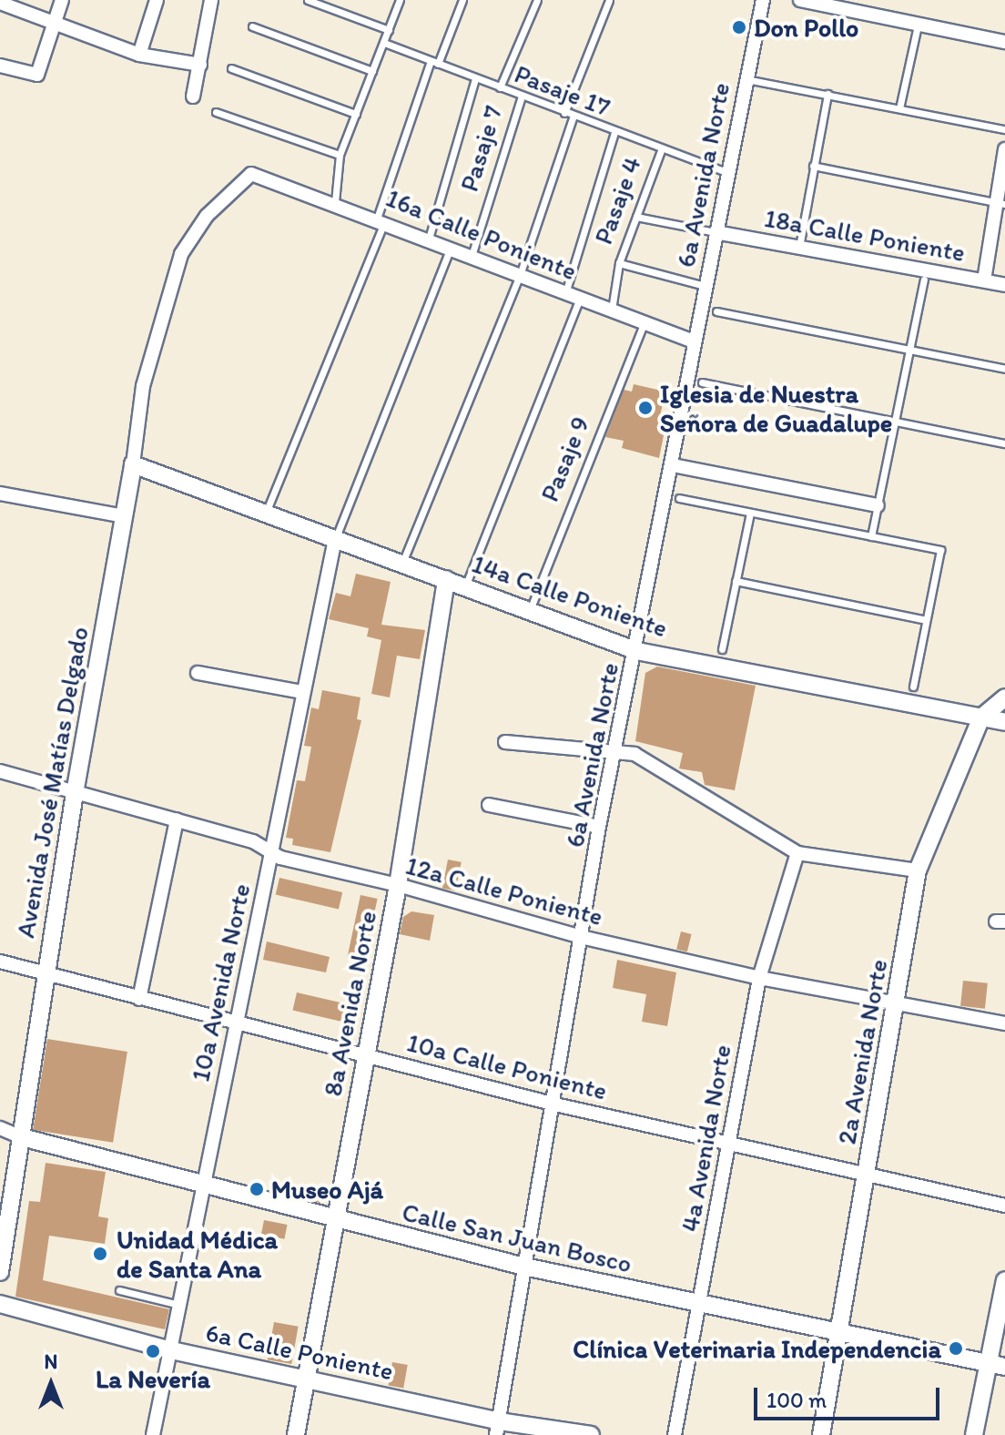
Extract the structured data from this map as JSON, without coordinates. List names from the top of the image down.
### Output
{
  "streets": {
    "street": [
      "6a Avenida Norte",
      "16a Calle Poniente",
      "18a Calle Poniente",
      "14a Calle Poniente",
      "Avenida José Matías Delgado",
      "12a Calle Poniente",
      "10a Avenida Norte",
      "8a Avenida Norte",
      "2a Avenida Norte",
      "10a Calle Poniente",
      "4a Avenida Norte",
      "Calle San Juan Bosco",
      "6a Calle Poniente"
    ],
    "lane": [
      "Pasaje 17",
      "Pasaje 7",
      "Pasaje 4",
      "Pasaje 9"
    ]
  },
  "crossings": [
    ["Pasaje 17", "Pasaje 7"],
    ["Pasaje 17", "6a Avenida Norte"],
    ["Pasaje 17", "Pasaje 4"],
    ["Pasaje 7", "16a Calle Poniente"],
    ["6a Avenida Norte", "16a Calle Poniente"],
    ["6a Avenida Norte", "18a Calle Poniente"],
    ["6a Avenida Norte", "14a Calle Poniente"],
    ["6a Avenida Norte", "12a Calle Poniente"],
    ["6a Avenida Norte", "10a Calle Poniente"],
    ["6a Avenida Norte", "Calle San Juan Bosco"],
    ["6a Avenida Norte", "6a Calle Poniente"],
    ["Pasaje 4", "16a Calle Poniente"],
    ["16a Calle Poniente", "Pasaje 9"],
    ["16a Calle Poniente", "14a Calle Poniente"],
    ["16a Calle Poniente", "Avenida José Matías Delgado"],
    ["Pasaje 9", "14a Calle Poniente"],
    ["14a Calle Poniente", "Avenida José Matías Delgado"],
    ["14a Calle Poniente", "10a Avenida Norte"],
    ["14a Calle Poniente", "8a Avenida Norte"],
    ["14a Calle Poniente", "2a Avenida Norte"],
    ["Avenida José Matías Delgado", "12a Calle Poniente"],
    ["Avenida José Matías Delgado", "10a Calle Poniente"],
    ["Avenida José Matías Delgado", "Calle San Juan Bosco"],
    ["12a Calle Poniente", "10a Avenida Norte"],
    ["12a Calle Poniente", "8a Avenida Norte"],
    ["12a Calle Poniente", "2a Avenida Norte"],
    ["12a Calle Poniente", "4a Avenida Norte"],
    ["10a Avenida Norte", "10a Calle Poniente"],
    ["10a Avenida Norte", "Calle San Juan Bosco"],
    ["10a Avenida Norte", "6a Calle Poniente"],
    ["8a Avenida Norte", "10a Calle Poniente"],
    ["8a Avenida Norte", "Calle San Juan Bosco"],
    ["8a Avenida Norte", "6a Calle Poniente"],
    ["2a Avenida Norte", "10a Calle Poniente"],
    ["2a Avenida Norte", "Calle San Juan Bosco"],
    ["10a Calle Poniente", "4a Avenida Norte"],
    ["4a Avenida Norte", "Calle San Juan Bosco"]
  ],
  "places": [
    "Don Pollo",
    "Iglesia de Nuestra Señora de Guadalupe",
    "Museo Ajá",
    "Unidad Médica de Santa Ana",
    "Clínica Veterinaria Independencia",
    "La Nevería"
  ],
  "scale_bar": "100 m",
  "north": "top"
}
